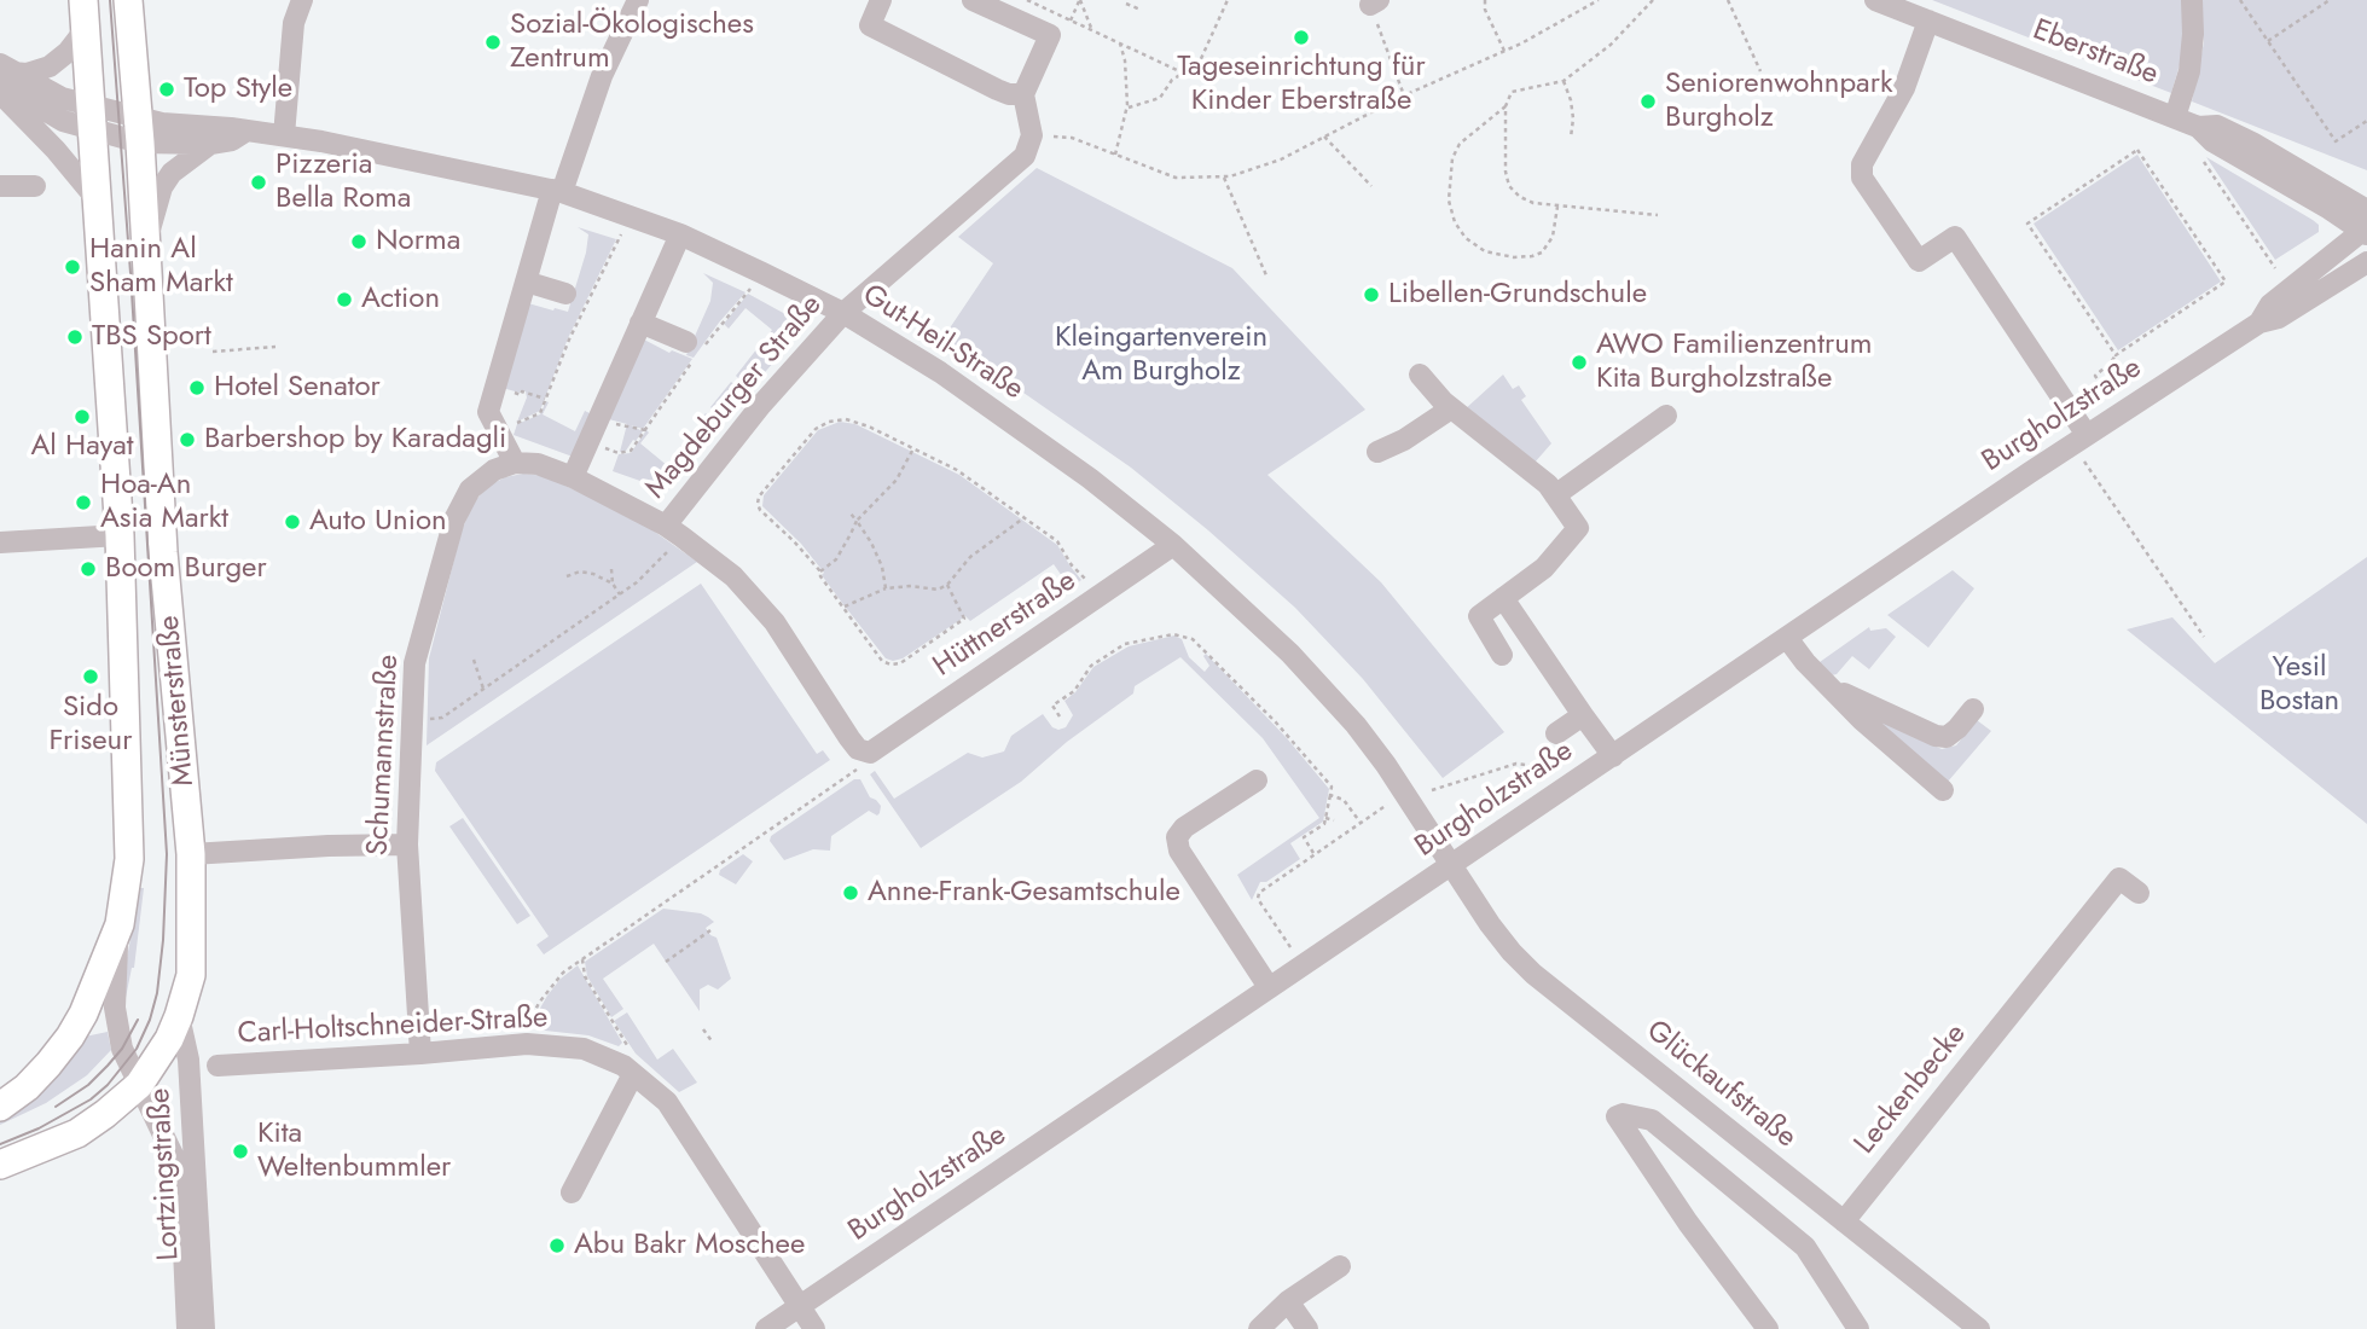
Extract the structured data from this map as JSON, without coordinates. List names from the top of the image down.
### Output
{
  "streets": {
    "main road": ["Münsterstraße"],
    "street": [
      "Eberstraße",
      "Gut-Heil-Straße",
      "Magdeburger Straße",
      "Burgholzstraße",
      "Hüttnerstraße",
      "Schumannstraße",
      "Carl-Holtschneider-Straße",
      "Glückaufstraße",
      "Leckenbecke",
      "Lortzingstraße"
    ]
  },
  "crossings": [
    ["Eberstraße", "Burgholzstraße"],
    ["Gut-Heil-Straße", "Magdeburger Straße"],
    ["Gut-Heil-Straße", "Burgholzstraße"],
    ["Gut-Heil-Straße", "Hüttnerstraße"],
    ["Gut-Heil-Straße", "Münsterstraße"],
    ["Gut-Heil-Straße", "Glückaufstraße"],
    ["Burgholzstraße", "Carl-Holtschneider-Straße"],
    ["Burgholzstraße", "Glückaufstraße"],
    ["Münsterstraße", "Lortzingstraße"],
    ["Schumannstraße", "Carl-Holtschneider-Straße"],
    ["Glückaufstraße", "Leckenbecke"]
  ],
  "parks": ["Kleingartenverein Am Burgholz", "Yesil Bostan"],
  "places": [
    "Tageseinrichtung für Kinder Eberstraße",
    "Sozial-Ökologisches Zentrum",
    "Top Style",
    "Seniorenwohnpark Burgholz",
    "Pizzeria Bella Roma",
    "Norma",
    "Hanin Al Sham Markt",
    "Libellen-Grundschule",
    "Action",
    "TBS Sport",
    "AWO Familienzentrum Kita Burgholzstraße",
    "Hotel Senator",
    "Al Hayat",
    "Barbershop by Karadagli",
    "Hoa-An Asia Markt",
    "Auto Union",
    "Boom Burger",
    "Sido Friseur",
    "Anne-Frank-Gesamtschule",
    "Kita Weltenbummler",
    "Abu Bakr Moschee"
  ]
}
